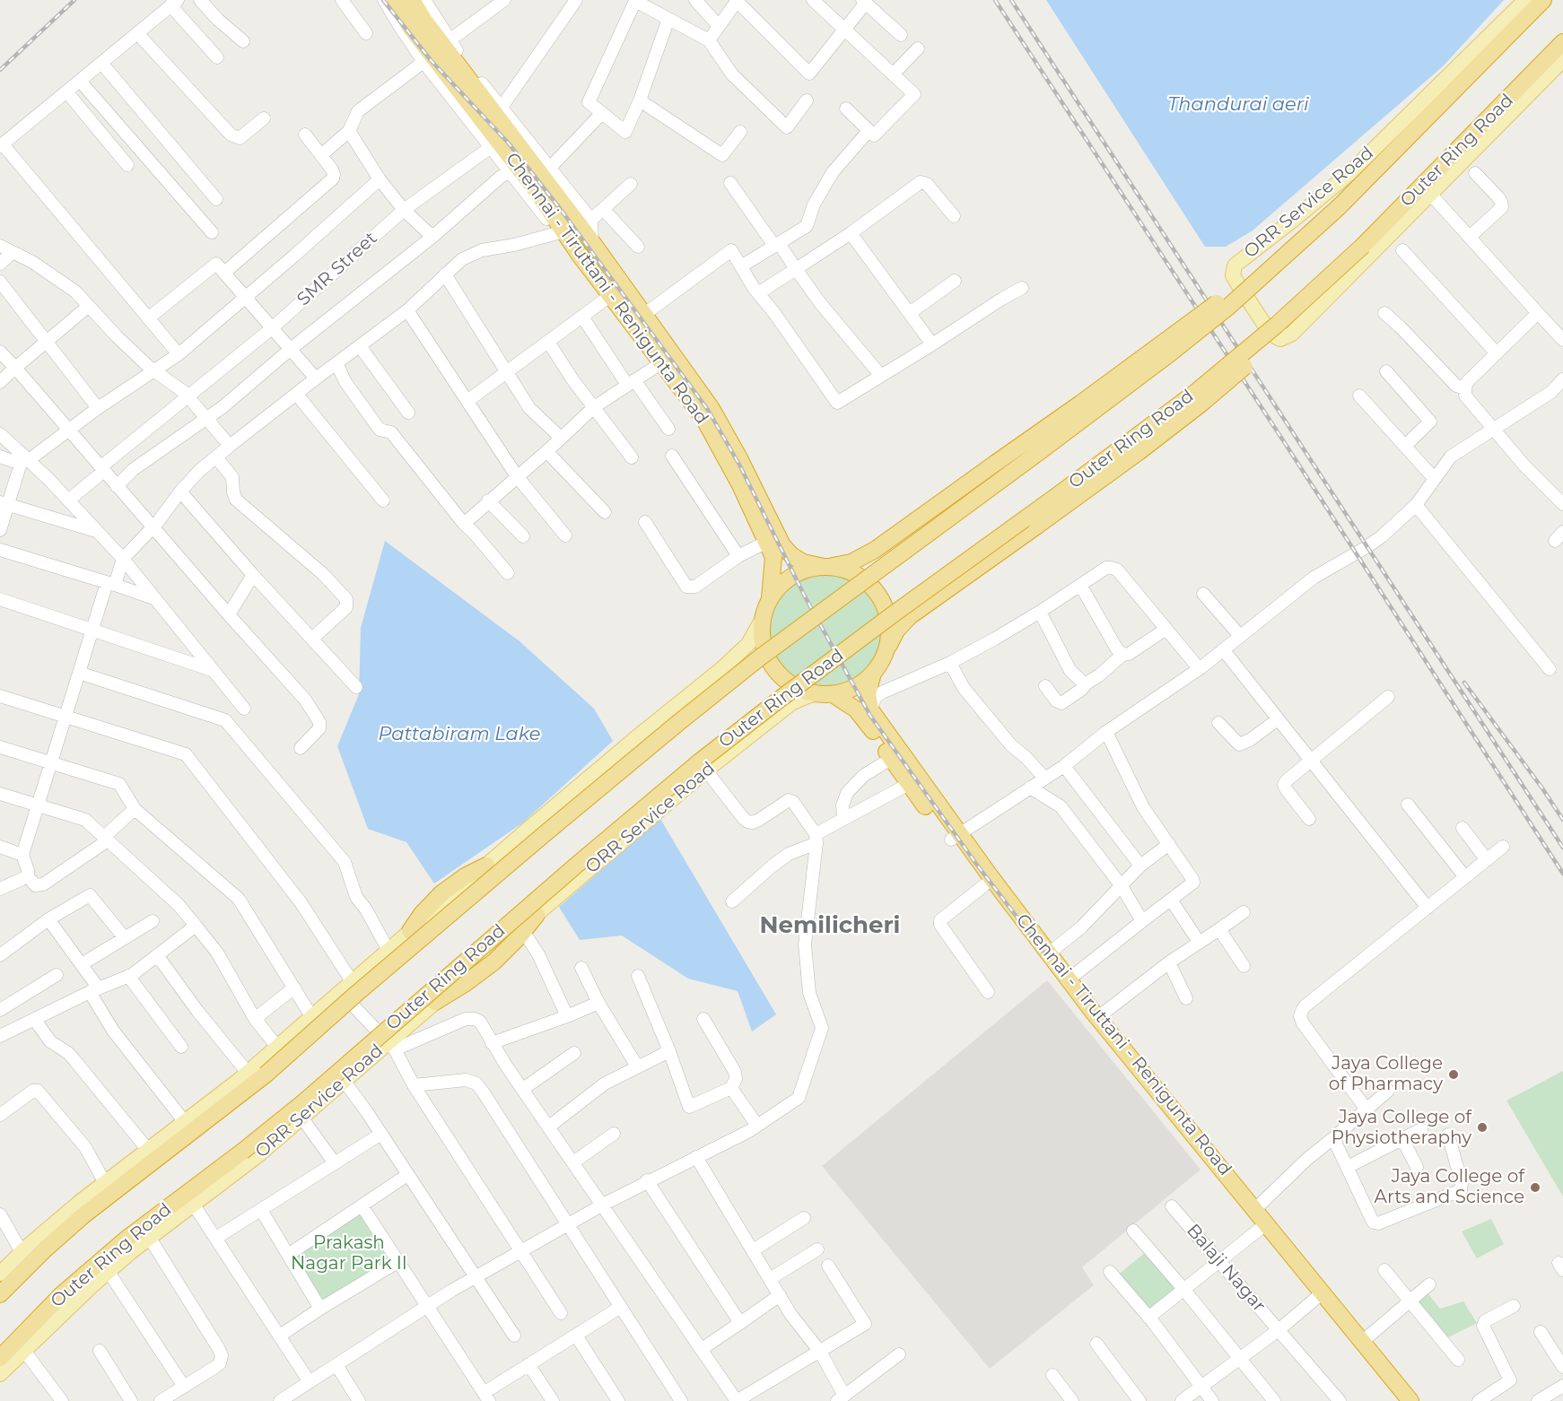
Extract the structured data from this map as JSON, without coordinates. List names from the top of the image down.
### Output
{
  "streets": {
    "highway": ["Outer Ring Road", "Chennai - Tiruttani - Renigunta Road"],
    "main road": ["ORR Service Road"],
    "street": ["SMR Street", "Balaji Nagar"]
  },
  "crossings": [
    ["ORR Service Road", "Chennai - Tiruttani - Renigunta Road"]
  ],
  "districts": ["Nemilicheri"],
  "water": ["Thandurai aeri", "Pattabiram Lake"],
  "parks": ["Prakash Nagar Park II"],
  "places": ["Jaya College of Pharmacy", "Jaya College of Physiotheraphy", "Jaya College of Arts and Science"]
}
